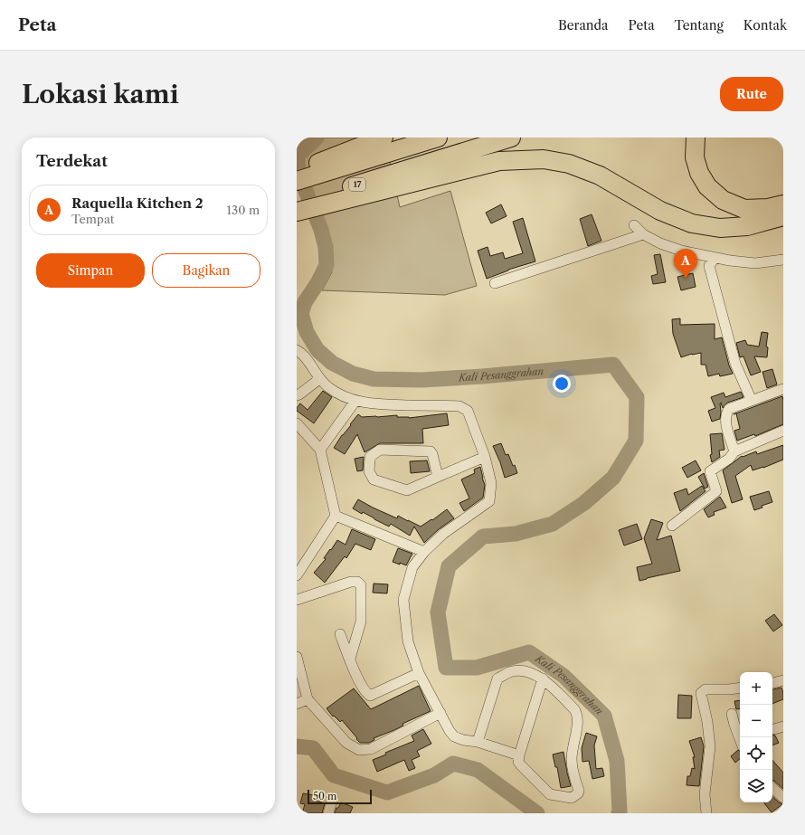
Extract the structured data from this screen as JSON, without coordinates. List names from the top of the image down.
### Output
{
  "streets": {
    "highway": ["17"]
  },
  "water": ["Kali Pesanggrahan"],
  "scale_bar": "50 m",
  "page": {
    "header": "Peta",
    "nav": [
      "Beranda",
      "Peta",
      "Tentang",
      "Kontak"
    ],
    "buttons": [
      "Rute",
      ["Simpan", "Bagikan"]
    ],
    "title": "Lokasi kami",
    "heading": "Terdekat",
    "list": [
      {
        "mark": "A",
        "name": "Raquella Kitchen 2",
        "note": "Tempat",
        "value": "130 m"
      }
    ],
    "pins": "A",
    "map_buttons": ["+", "−"],
    "scale": "50 m"
  }
}
